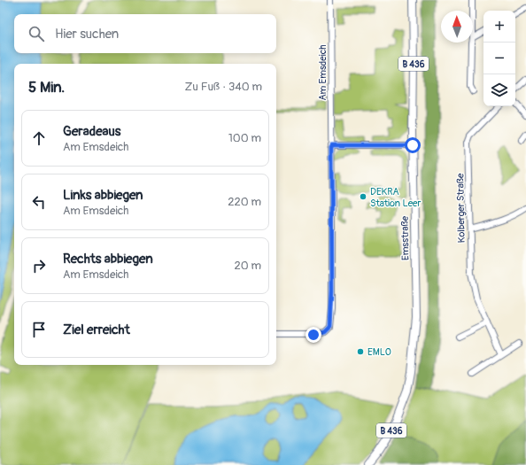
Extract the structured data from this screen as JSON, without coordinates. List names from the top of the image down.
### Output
{
  "streets": {
    "main road": ["B 436", "Emsstraße"],
    "street": ["Am Emsdeich", "Kolberger Straße"]
  },
  "places": ["DEKRA Station Leer", "EMLO"],
  "north": "top",
  "page": {
    "map_buttons": ["+", "−"],
    "search": "Hier suchen",
    "heading": ["5 Min.", "Zu Fuß · 340 m"],
    "list": [
      ["Geradeaus", "Am Emsdeich", "100 m"],
      ["Links abbiegen", "Am Emsdeich", "220 m"],
      ["Rechts abbiegen", "Am Emsdeich", "20 m"],
      "Ziel erreicht"
    ]
  }
}
